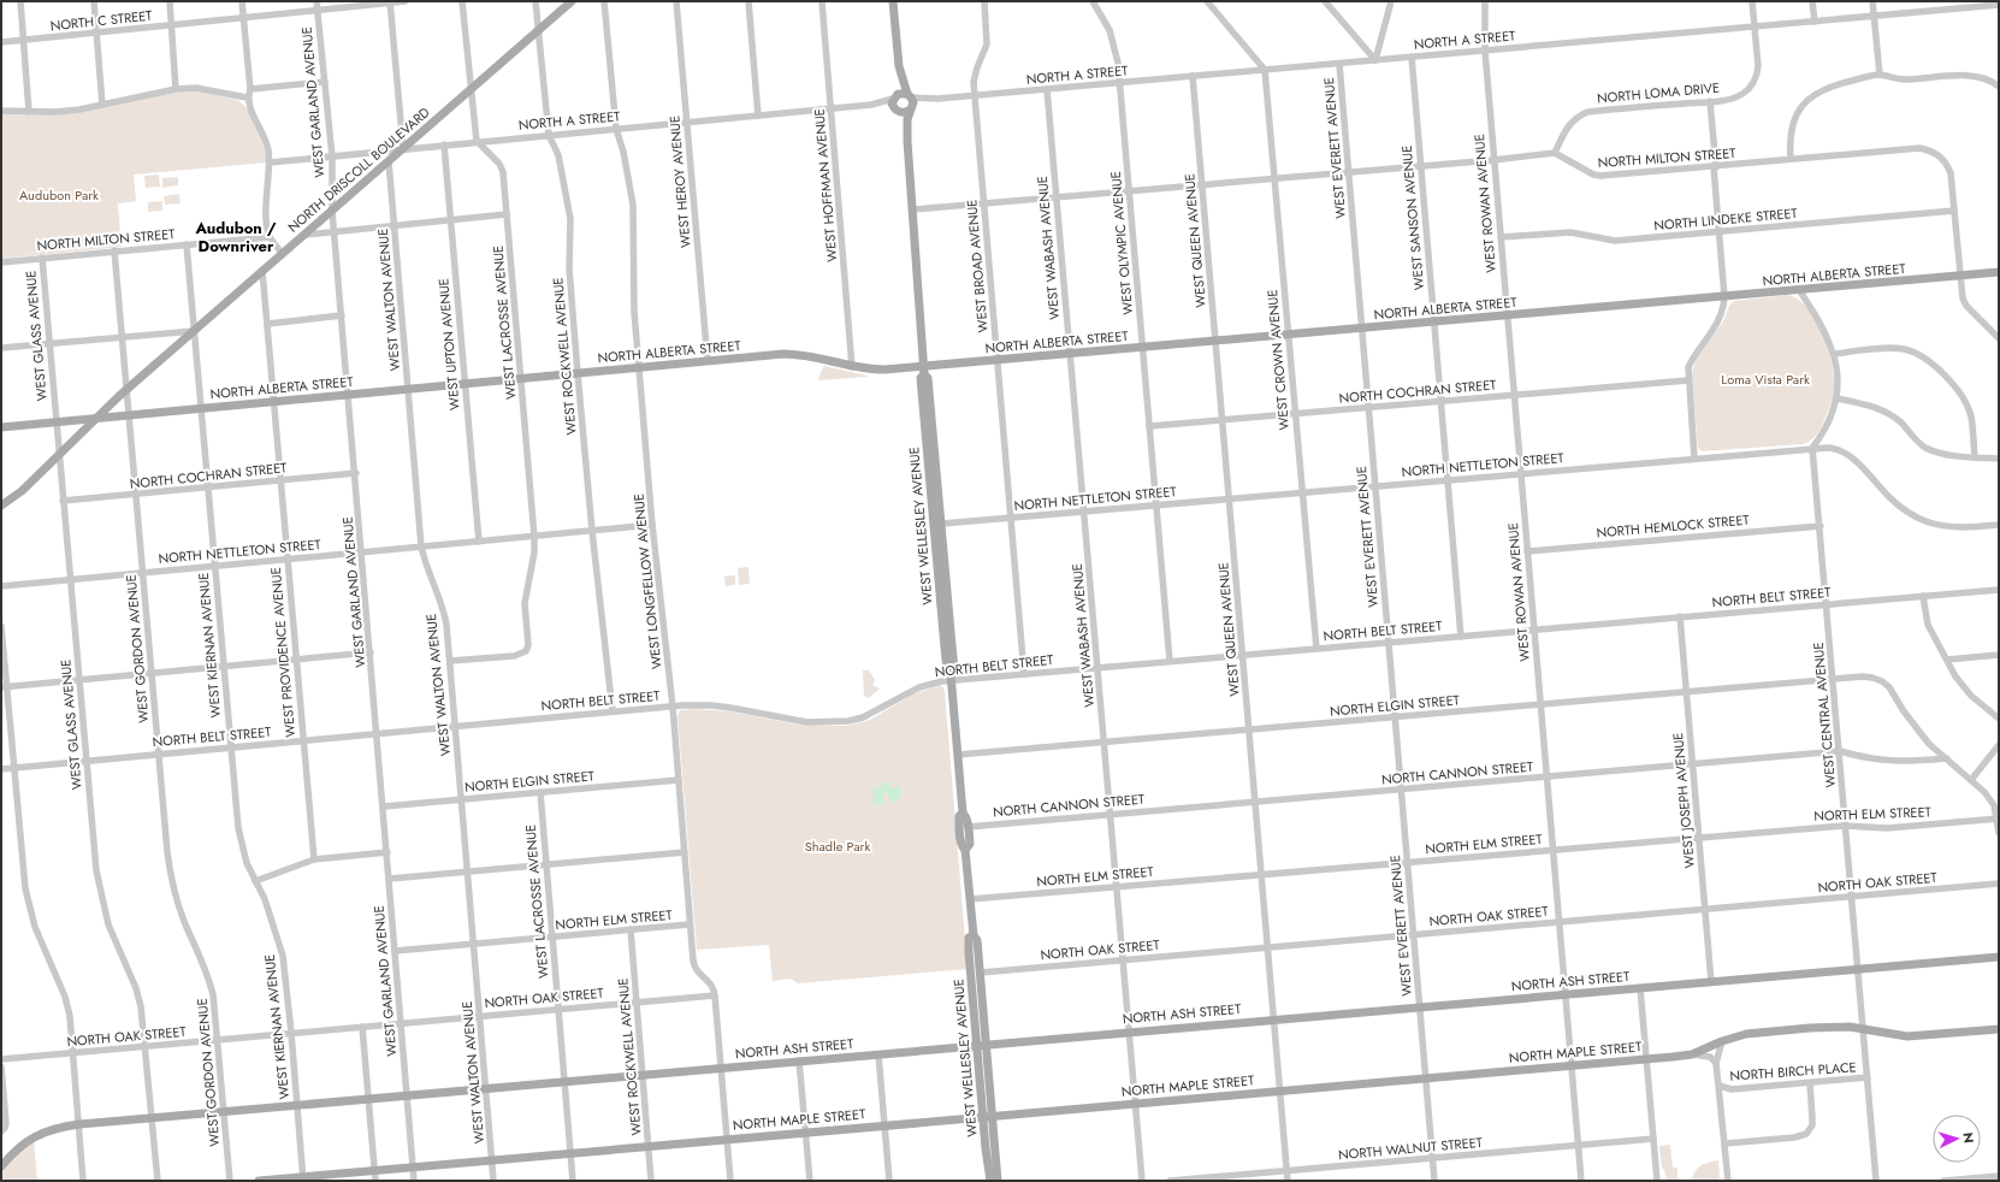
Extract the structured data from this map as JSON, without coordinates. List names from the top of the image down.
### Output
{
  "streets": {
    "main road": [
      "NORTH DRISCOLL BOULEVARD",
      "NORTH ALBERTA STREET",
      "WEST WELLESLEY AVENUE",
      "NORTH ASH STREET",
      "NORTH MAPLE STREET"
    ],
    "street": [
      "NORTH C STREET",
      "NORTH A STREET",
      "NORTH LOMA DRIVE",
      "WEST GARLAND AVENUE",
      "WEST EVERETT AVENUE",
      "NORTH MILTON STREET",
      "WEST HEROY AVENUE",
      "WEST HOFFMAN AVENUE",
      "WEST ROWAN AVENUE",
      "WEST SANSON AVENUE",
      "NORTH LINDEKE STREET",
      "WEST QUEEN AVENUE",
      "WEST OLYMPIC AVENUE",
      "WEST WABASH AVENUE",
      "WEST BROAD AVENUE",
      "WEST WALTON AVENUE",
      "WEST LACROSSE AVENUE",
      "WEST GLASS AVENUE",
      "WEST UPTON AVENUE",
      "WEST ROCKWELL AVENUE",
      "WEST CROWN AVENUE",
      "NORTH COCHRAN STREET",
      "NORTH NETTLETON STREET",
      "NORTH HEMLOCK STREET",
      "WEST LONGFELLOW AVENUE",
      "NORTH BELT STREET",
      "WEST KIERNAN AVENUE",
      "WEST GORDON AVENUE",
      "WEST PROVIDENCE AVENUE",
      "NORTH ELGIN STREET",
      "WEST CENTRAL AVENUE",
      "NORTH CANNON STREET",
      "WEST JOSEPH AVENUE",
      "NORTH ELM STREET",
      "NORTH OAK STREET",
      "NORTH BIRCH PLACE",
      "NORTH WALNUT STREET"
    ]
  },
  "crossings": [
    ["NORTH C STREET", "WEST GARLAND AVENUE"],
    ["NORTH A STREET", "NORTH LOMA DRIVE"],
    ["NORTH A STREET", "WEST GARLAND AVENUE"],
    ["NORTH A STREET", "WEST EVERETT AVENUE"],
    ["NORTH A STREET", "NORTH DRISCOLL BOULEVARD"],
    ["NORTH A STREET", "WEST HEROY AVENUE"],
    ["NORTH A STREET", "WEST HOFFMAN AVENUE"],
    ["NORTH A STREET", "WEST ROWAN AVENUE"],
    ["NORTH A STREET", "WEST SANSON AVENUE"],
    ["NORTH A STREET", "WEST QUEEN AVENUE"],
    ["NORTH A STREET", "WEST OLYMPIC AVENUE"],
    ["NORTH A STREET", "WEST WABASH AVENUE"],
    ["NORTH A STREET", "WEST BROAD AVENUE"],
    ["NORTH A STREET", "WEST LACROSSE AVENUE"],
    ["NORTH A STREET", "WEST UPTON AVENUE"],
    ["NORTH A STREET", "WEST ROCKWELL AVENUE"],
    ["NORTH A STREET", "WEST CROWN AVENUE"],
    ["NORTH A STREET", "WEST WELLESLEY AVENUE"],
    ["NORTH A STREET", "WEST LONGFELLOW AVENUE"],
    ["NORTH LOMA DRIVE", "NORTH MILTON STREET"],
    ["WEST GARLAND AVENUE", "NORTH DRISCOLL BOULEVARD"],
    ["WEST GARLAND AVENUE", "NORTH ALBERTA STREET"],
    ["WEST GARLAND AVENUE", "NORTH COCHRAN STREET"],
    ["WEST GARLAND AVENUE", "NORTH NETTLETON STREET"],
    ["WEST GARLAND AVENUE", "NORTH BELT STREET"],
    ["WEST GARLAND AVENUE", "NORTH ELGIN STREET"],
    ["WEST GARLAND AVENUE", "NORTH ELM STREET"],
    ["WEST GARLAND AVENUE", "NORTH OAK STREET"],
    ["WEST GARLAND AVENUE", "NORTH ASH STREET"],
    ["WEST GARLAND AVENUE", "NORTH MAPLE STREET"],
    ["WEST EVERETT AVENUE", "NORTH ALBERTA STREET"],
    ["WEST EVERETT AVENUE", "NORTH COCHRAN STREET"],
    ["WEST EVERETT AVENUE", "NORTH NETTLETON STREET"],
    ["WEST EVERETT AVENUE", "NORTH BELT STREET"],
    ["WEST EVERETT AVENUE", "NORTH ELGIN STREET"],
    ["WEST EVERETT AVENUE", "NORTH CANNON STREET"],
    ["WEST EVERETT AVENUE", "NORTH ELM STREET"],
    ["WEST EVERETT AVENUE", "NORTH OAK STREET"],
    ["WEST EVERETT AVENUE", "NORTH ASH STREET"],
    ["WEST EVERETT AVENUE", "NORTH MAPLE STREET"],
    ["WEST EVERETT AVENUE", "NORTH WALNUT STREET"],
    ["NORTH MILTON STREET", "NORTH LINDEKE STREET"],
    ["NORTH MILTON STREET", "WEST GLASS AVENUE"],
    ["NORTH MILTON STREET", "WEST KIERNAN AVENUE"],
    ["NORTH MILTON STREET", "WEST GORDON AVENUE"],
    ["NORTH DRISCOLL BOULEVARD", "NORTH ALBERTA STREET"],
    ["NORTH DRISCOLL BOULEVARD", "WEST WALTON AVENUE"],
    ["NORTH DRISCOLL BOULEVARD", "WEST GLASS AVENUE"],
    ["NORTH DRISCOLL BOULEVARD", "WEST ROCKWELL AVENUE"],
    ["NORTH DRISCOLL BOULEVARD", "WEST KIERNAN AVENUE"],
    ["NORTH DRISCOLL BOULEVARD", "WEST GORDON AVENUE"],
    ["NORTH DRISCOLL BOULEVARD", "WEST PROVIDENCE AVENUE"],
    ["WEST HEROY AVENUE", "NORTH ALBERTA STREET"],
    ["WEST HOFFMAN AVENUE", "NORTH ALBERTA STREET"],
    ["WEST ROWAN AVENUE", "NORTH LINDEKE STREET"],
    ["WEST ROWAN AVENUE", "NORTH ALBERTA STREET"],
    ["WEST ROWAN AVENUE", "NORTH COCHRAN STREET"],
    ["WEST ROWAN AVENUE", "NORTH NETTLETON STREET"],
    ["WEST ROWAN AVENUE", "NORTH HEMLOCK STREET"],
    ["WEST ROWAN AVENUE", "NORTH BELT STREET"],
    ["WEST ROWAN AVENUE", "NORTH ELGIN STREET"],
    ["WEST ROWAN AVENUE", "NORTH CANNON STREET"],
    ["WEST ROWAN AVENUE", "NORTH ELM STREET"],
    ["WEST ROWAN AVENUE", "NORTH OAK STREET"],
    ["WEST ROWAN AVENUE", "NORTH ASH STREET"],
    ["WEST ROWAN AVENUE", "NORTH MAPLE STREET"],
    ["WEST ROWAN AVENUE", "NORTH WALNUT STREET"],
    ["WEST SANSON AVENUE", "NORTH ALBERTA STREET"],
    ["WEST SANSON AVENUE", "NORTH COCHRAN STREET"],
    ["WEST SANSON AVENUE", "NORTH NETTLETON STREET"],
    ["WEST SANSON AVENUE", "NORTH BELT STREET"],
    ["WEST QUEEN AVENUE", "NORTH ALBERTA STREET"],
    ["WEST QUEEN AVENUE", "NORTH COCHRAN STREET"],
    ["WEST QUEEN AVENUE", "NORTH NETTLETON STREET"],
    ["WEST QUEEN AVENUE", "NORTH BELT STREET"],
    ["WEST QUEEN AVENUE", "NORTH ELGIN STREET"],
    ["WEST QUEEN AVENUE", "NORTH CANNON STREET"],
    ["WEST QUEEN AVENUE", "NORTH ELM STREET"],
    ["WEST QUEEN AVENUE", "NORTH OAK STREET"],
    ["WEST QUEEN AVENUE", "NORTH ASH STREET"],
    ["WEST QUEEN AVENUE", "NORTH MAPLE STREET"],
    ["WEST QUEEN AVENUE", "NORTH WALNUT STREET"],
    ["WEST OLYMPIC AVENUE", "NORTH ALBERTA STREET"],
    ["WEST OLYMPIC AVENUE", "NORTH COCHRAN STREET"],
    ["WEST OLYMPIC AVENUE", "NORTH NETTLETON STREET"],
    ["WEST OLYMPIC AVENUE", "NORTH BELT STREET"],
    ["WEST WABASH AVENUE", "NORTH ALBERTA STREET"],
    ["WEST WABASH AVENUE", "NORTH NETTLETON STREET"],
    ["WEST WABASH AVENUE", "NORTH BELT STREET"],
    ["WEST WABASH AVENUE", "NORTH ELGIN STREET"],
    ["WEST WABASH AVENUE", "NORTH CANNON STREET"],
    ["WEST WABASH AVENUE", "NORTH ELM STREET"],
    ["WEST WABASH AVENUE", "NORTH OAK STREET"],
    ["WEST WABASH AVENUE", "NORTH ASH STREET"],
    ["WEST WABASH AVENUE", "NORTH MAPLE STREET"],
    ["WEST BROAD AVENUE", "NORTH ALBERTA STREET"],
    ["WEST BROAD AVENUE", "NORTH NETTLETON STREET"],
    ["WEST BROAD AVENUE", "NORTH BELT STREET"],
    ["NORTH ALBERTA STREET", "WEST WALTON AVENUE"],
    ["NORTH ALBERTA STREET", "WEST LACROSSE AVENUE"],
    ["NORTH ALBERTA STREET", "WEST GLASS AVENUE"],
    ["NORTH ALBERTA STREET", "WEST UPTON AVENUE"],
    ["NORTH ALBERTA STREET", "WEST ROCKWELL AVENUE"],
    ["NORTH ALBERTA STREET", "WEST CROWN AVENUE"],
    ["NORTH ALBERTA STREET", "NORTH COCHRAN STREET"],
    ["NORTH ALBERTA STREET", "NORTH NETTLETON STREET"],
    ["NORTH ALBERTA STREET", "WEST WELLESLEY AVENUE"],
    ["NORTH ALBERTA STREET", "WEST LONGFELLOW AVENUE"],
    ["NORTH ALBERTA STREET", "WEST KIERNAN AVENUE"],
    ["NORTH ALBERTA STREET", "WEST GORDON AVENUE"],
    ["NORTH ALBERTA STREET", "WEST PROVIDENCE AVENUE"],
    ["NORTH ALBERTA STREET", "WEST CENTRAL AVENUE"],
    ["WEST WALTON AVENUE", "WEST LACROSSE AVENUE"],
    ["WEST WALTON AVENUE", "NORTH NETTLETON STREET"],
    ["WEST WALTON AVENUE", "NORTH BELT STREET"],
    ["WEST WALTON AVENUE", "NORTH ELGIN STREET"],
    ["WEST WALTON AVENUE", "NORTH ELM STREET"],
    ["WEST WALTON AVENUE", "NORTH OAK STREET"],
    ["WEST WALTON AVENUE", "NORTH ASH STREET"],
    ["WEST WALTON AVENUE", "NORTH MAPLE STREET"],
    ["WEST LACROSSE AVENUE", "NORTH NETTLETON STREET"],
    ["WEST LACROSSE AVENUE", "NORTH ELGIN STREET"],
    ["WEST LACROSSE AVENUE", "NORTH ELM STREET"],
    ["WEST LACROSSE AVENUE", "NORTH OAK STREET"],
    ["WEST LACROSSE AVENUE", "NORTH ASH STREET"],
    ["WEST LACROSSE AVENUE", "NORTH MAPLE STREET"],
    ["WEST GLASS AVENUE", "NORTH COCHRAN STREET"],
    ["WEST GLASS AVENUE", "NORTH NETTLETON STREET"],
    ["WEST GLASS AVENUE", "NORTH BELT STREET"],
    ["WEST GLASS AVENUE", "NORTH OAK STREET"],
    ["WEST GLASS AVENUE", "NORTH ASH STREET"],
    ["WEST UPTON AVENUE", "NORTH NETTLETON STREET"],
    ["WEST ROCKWELL AVENUE", "NORTH NETTLETON STREET"],
    ["WEST ROCKWELL AVENUE", "NORTH BELT STREET"],
    ["WEST ROCKWELL AVENUE", "NORTH ELM STREET"],
    ["WEST ROCKWELL AVENUE", "NORTH OAK STREET"],
    ["WEST ROCKWELL AVENUE", "NORTH ASH STREET"],
    ["WEST ROCKWELL AVENUE", "NORTH MAPLE STREET"],
    ["WEST CROWN AVENUE", "NORTH COCHRAN STREET"],
    ["WEST CROWN AVENUE", "NORTH NETTLETON STREET"],
    ["WEST CROWN AVENUE", "NORTH BELT STREET"],
    ["NORTH COCHRAN STREET", "NORTH NETTLETON STREET"],
    ["NORTH COCHRAN STREET", "WEST KIERNAN AVENUE"],
    ["NORTH COCHRAN STREET", "WEST GORDON AVENUE"],
    ["NORTH COCHRAN STREET", "WEST PROVIDENCE AVENUE"],
    ["NORTH COCHRAN STREET", "WEST CENTRAL AVENUE"],
    ["NORTH NETTLETON STREET", "WEST WELLESLEY AVENUE"],
    ["NORTH NETTLETON STREET", "WEST LONGFELLOW AVENUE"],
    ["NORTH NETTLETON STREET", "WEST KIERNAN AVENUE"],
    ["NORTH NETTLETON STREET", "WEST GORDON AVENUE"],
    ["NORTH NETTLETON STREET", "WEST PROVIDENCE AVENUE"],
    ["NORTH NETTLETON STREET", "WEST CENTRAL AVENUE"],
    ["WEST WELLESLEY AVENUE", "NORTH BELT STREET"],
    ["WEST WELLESLEY AVENUE", "NORTH ELGIN STREET"],
    ["WEST WELLESLEY AVENUE", "NORTH CANNON STREET"],
    ["WEST WELLESLEY AVENUE", "NORTH ELM STREET"],
    ["WEST WELLESLEY AVENUE", "NORTH OAK STREET"],
    ["WEST WELLESLEY AVENUE", "NORTH ASH STREET"],
    ["WEST WELLESLEY AVENUE", "NORTH MAPLE STREET"],
    ["NORTH HEMLOCK STREET", "WEST CENTRAL AVENUE"],
    ["WEST LONGFELLOW AVENUE", "NORTH BELT STREET"],
    ["WEST LONGFELLOW AVENUE", "NORTH ELGIN STREET"],
    ["WEST LONGFELLOW AVENUE", "NORTH ELM STREET"],
    ["WEST LONGFELLOW AVENUE", "NORTH OAK STREET"],
    ["WEST LONGFELLOW AVENUE", "NORTH ASH STREET"],
    ["WEST LONGFELLOW AVENUE", "NORTH MAPLE STREET"],
    ["NORTH BELT STREET", "WEST KIERNAN AVENUE"],
    ["NORTH BELT STREET", "WEST GORDON AVENUE"],
    ["NORTH BELT STREET", "WEST PROVIDENCE AVENUE"],
    ["NORTH BELT STREET", "WEST CENTRAL AVENUE"],
    ["NORTH BELT STREET", "WEST JOSEPH AVENUE"],
    ["WEST KIERNAN AVENUE", "NORTH OAK STREET"],
    ["WEST KIERNAN AVENUE", "NORTH ASH STREET"],
    ["WEST KIERNAN AVENUE", "NORTH MAPLE STREET"],
    ["WEST GORDON AVENUE", "NORTH OAK STREET"],
    ["WEST GORDON AVENUE", "NORTH ASH STREET"],
    ["NORTH ELGIN STREET", "WEST CENTRAL AVENUE"],
    ["NORTH ELGIN STREET", "NORTH CANNON STREET"],
    ["NORTH ELGIN STREET", "WEST JOSEPH AVENUE"],
    ["NORTH ELGIN STREET", "NORTH ELM STREET"],
    ["WEST CENTRAL AVENUE", "NORTH CANNON STREET"],
    ["WEST CENTRAL AVENUE", "NORTH ELM STREET"],
    ["WEST CENTRAL AVENUE", "NORTH OAK STREET"],
    ["WEST CENTRAL AVENUE", "NORTH ASH STREET"],
    ["WEST CENTRAL AVENUE", "NORTH MAPLE STREET"],
    ["WEST CENTRAL AVENUE", "NORTH BIRCH PLACE"],
    ["NORTH CANNON STREET", "WEST JOSEPH AVENUE"],
    ["WEST JOSEPH AVENUE", "NORTH ELM STREET"],
    ["WEST JOSEPH AVENUE", "NORTH OAK STREET"],
    ["WEST JOSEPH AVENUE", "NORTH ASH STREET"]
  ],
  "districts": ["Audubon / Downriver"],
  "parks": ["Audubon Park", "Loma Vista Park", "Shadle Park"],
  "north": "right"
}
